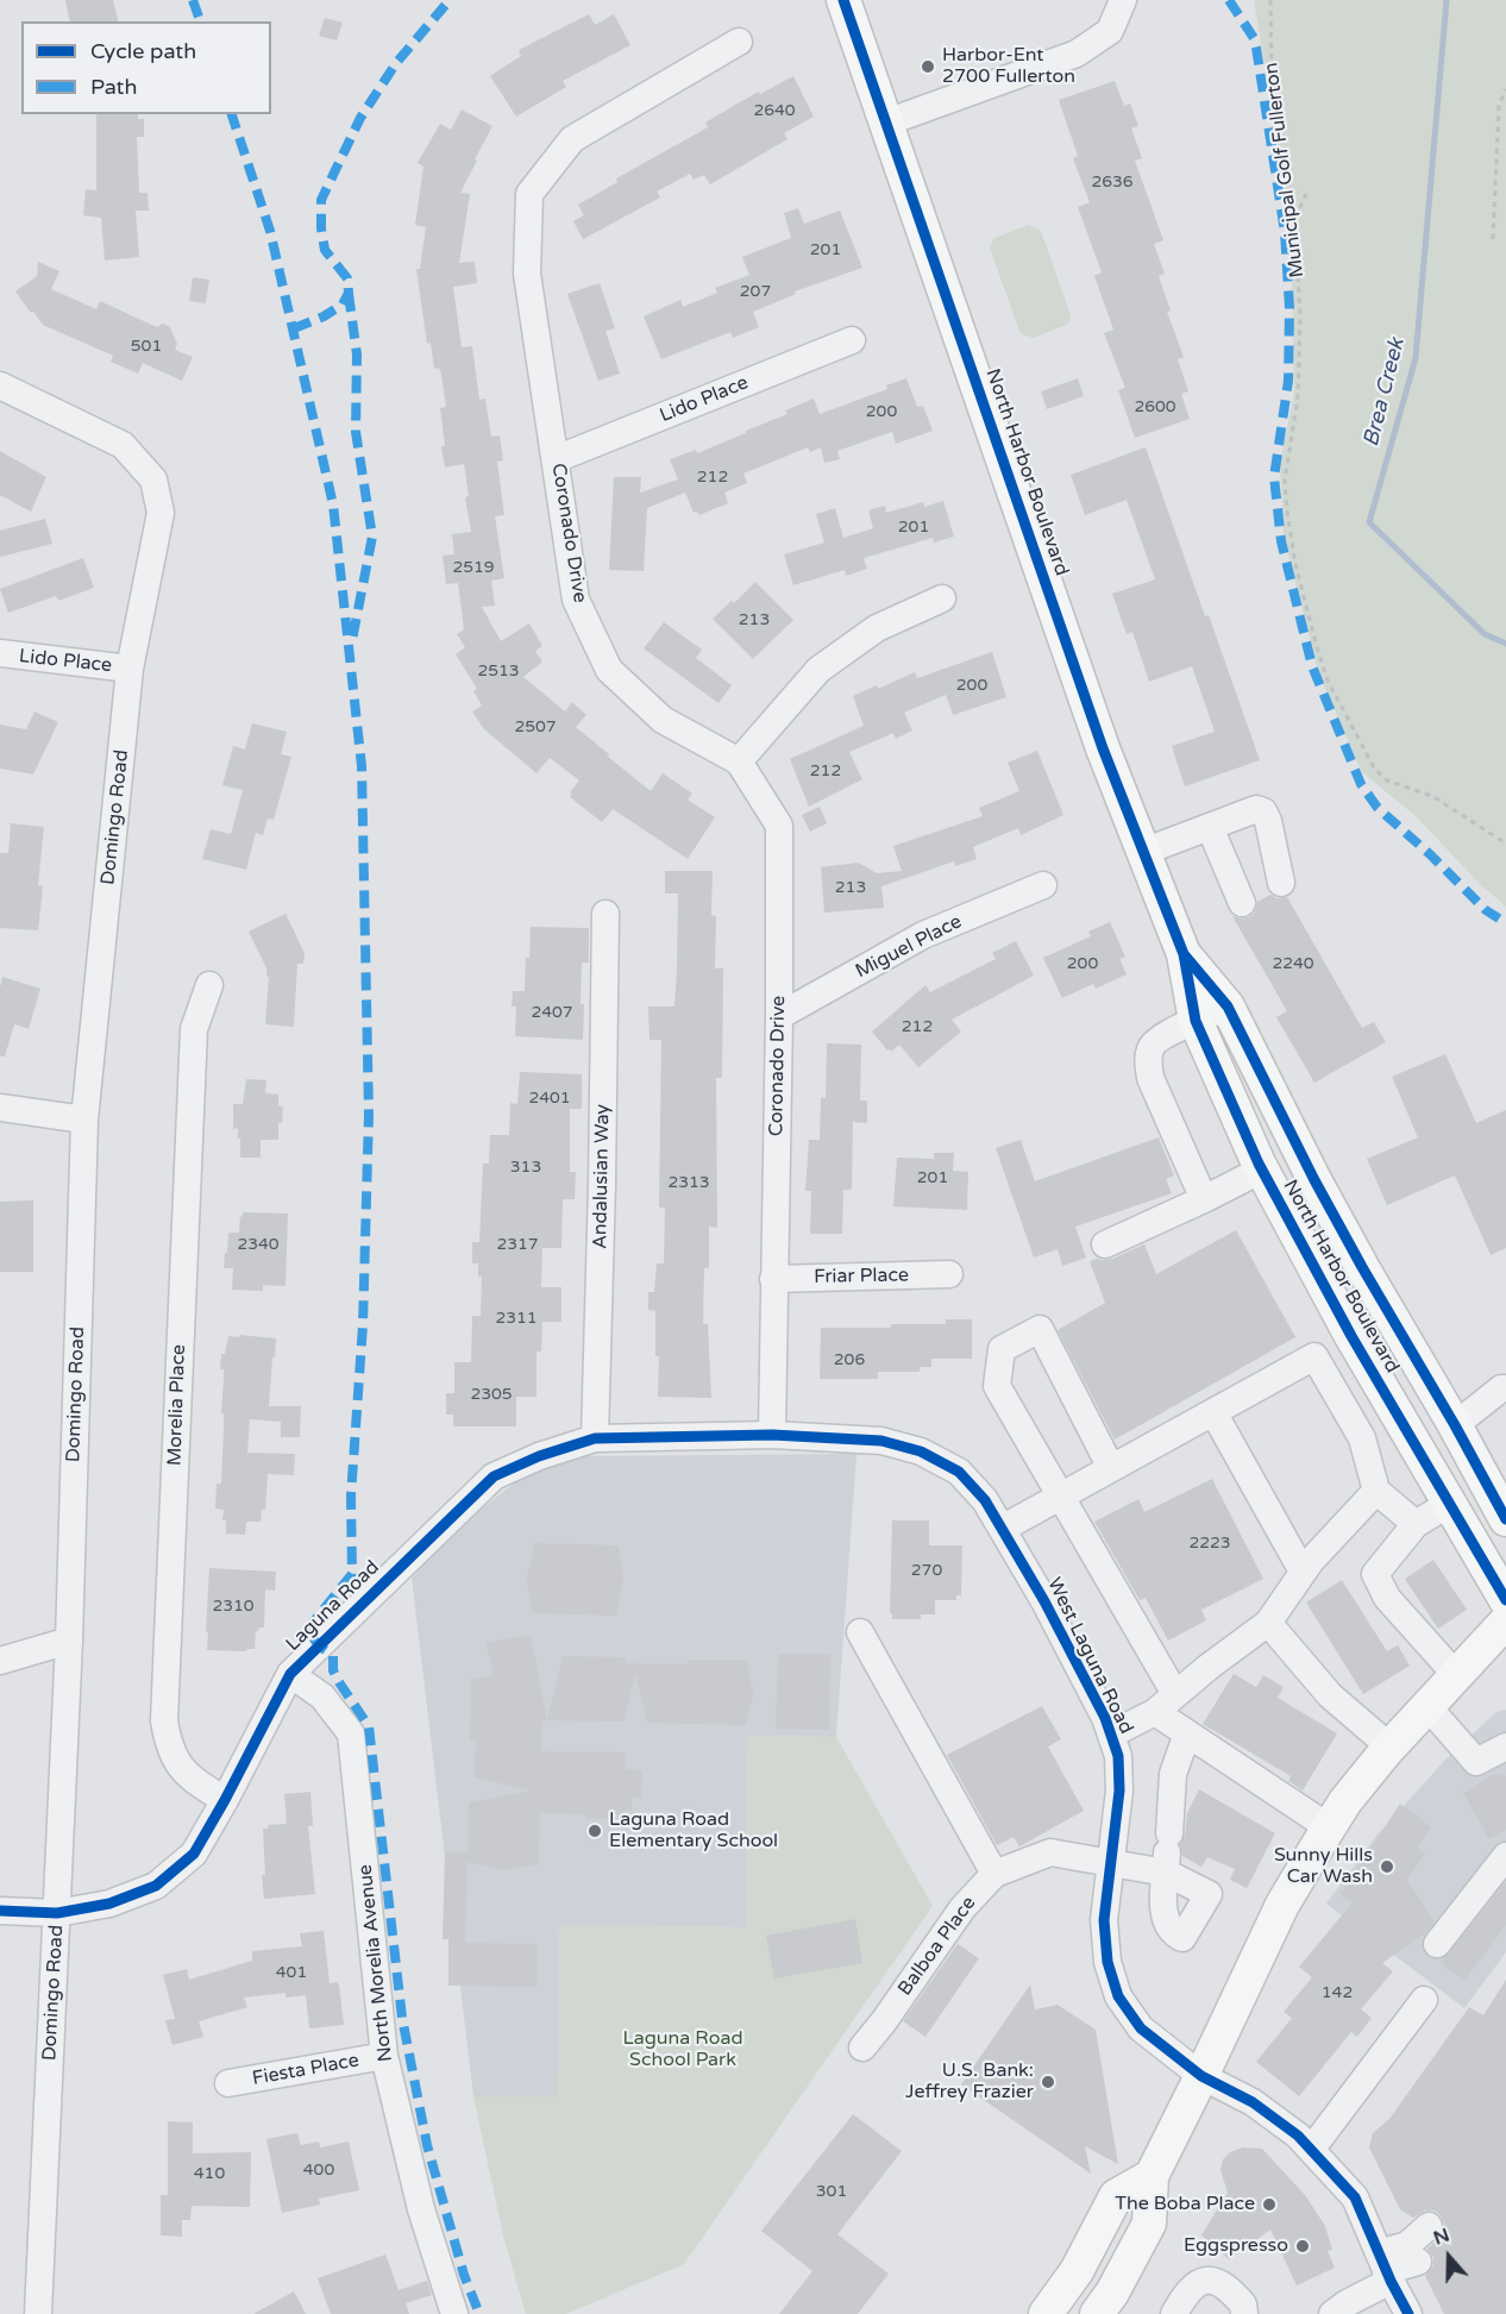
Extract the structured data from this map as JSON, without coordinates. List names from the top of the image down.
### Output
{
  "streets": {
    "main road": ["North Harbor Boulevard"],
    "street": [
      "Lido Place",
      "Coronado Drive",
      "Domingo Road",
      "Miguel Place",
      "Andalusian Way",
      "Friar Place",
      "Morelia Place",
      "Laguna Road",
      "West Laguna Road",
      "Balboa Place",
      "North Morelia Avenue",
      "Fiesta Place"
    ],
    "path": ["Municipal Golf Fullerton"]
  },
  "crossings": [
    ["Lido Place", "Coronado Drive"],
    ["Lido Place", "Domingo Road"],
    ["Coronado Drive", "Miguel Place"],
    ["Coronado Drive", "Friar Place"],
    ["Coronado Drive", "Laguna Road"],
    ["Coronado Drive", "West Laguna Road"],
    ["Domingo Road", "Laguna Road"],
    ["Andalusian Way", "Laguna Road"],
    ["Morelia Place", "Laguna Road"],
    ["Laguna Road", "West Laguna Road"],
    ["Laguna Road", "North Morelia Avenue"],
    ["West Laguna Road", "Balboa Place"],
    ["North Morelia Avenue", "Fiesta Place"]
  ],
  "water": ["Brea Creek"],
  "parks": ["Laguna Road School Park"],
  "places": [
    "Harbor-Ent 2700 Fullerton",
    "Laguna Road Elementary School",
    "Sunny Hills Car Wash",
    "U.S. Bank: Jeffrey Frazier",
    "The Boba Place",
    "Eggspresso"
  ],
  "house_numbers": [
    "2640",
    "2636",
    "201",
    "207",
    "501",
    "2600",
    "200",
    "212",
    "201",
    "2519",
    "213",
    "2513",
    "200",
    "2507",
    "212",
    "213",
    "200",
    "2240",
    "2407",
    "212",
    "2401",
    "313",
    "201",
    "2313",
    "2340",
    "2317",
    "2311",
    "206",
    "2305",
    "2223",
    "270",
    "2310",
    "401",
    "142",
    "400",
    "410",
    "301"
  ],
  "legend": ["Cycle path", "Path"],
  "north": "top"
}
